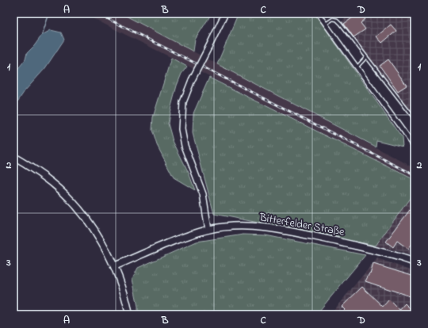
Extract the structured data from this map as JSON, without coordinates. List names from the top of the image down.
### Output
{
  "streets": {
    "main road": ["Bitterfelder Straße"]
  },
  "grid": {
    "columns": [
      "A",
      "B",
      "C",
      "D"
    ],
    "rows": ["1", "2", "3"]
  }
}
